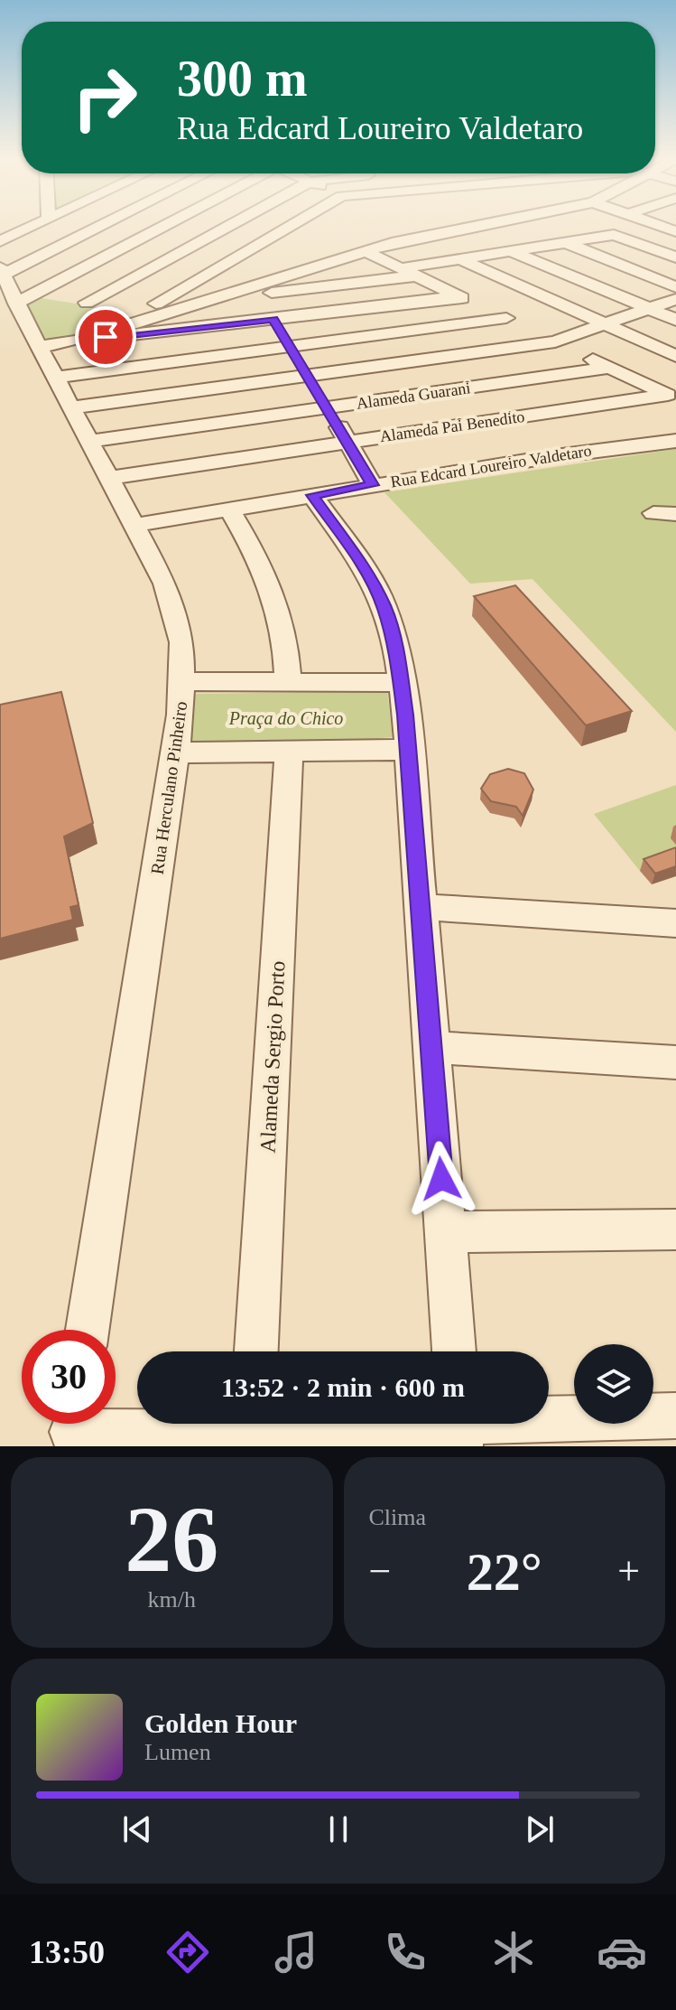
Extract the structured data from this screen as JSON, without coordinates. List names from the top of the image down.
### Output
{
  "streets": {
    "street": [
      "Alameda Guarani",
      "Alameda Pai Benedito",
      "Rua Edcard Loureiro Valdetaro",
      "Rua Herculano Pinheiro",
      "Alameda Sergio Porto"
    ]
  },
  "crossings": [
    ["Alameda Guarani", "Rua Herculano Pinheiro"],
    ["Alameda Pai Benedito", "Rua Herculano Pinheiro"],
    ["Rua Edcard Loureiro Valdetaro", "Rua Herculano Pinheiro"]
  ],
  "parks": ["Praça do Chico"],
  "page": {
    "turn": ["300 m", "Rua Edcard Loureiro Valdetaro"],
    "limit": "30",
    "trip": "13:52 · 2 min · 600 m",
    "tile": [
      ["26", "km/h"],
      "Clima"
    ],
    "heat": ["−", "22°", "+"],
    "song": ["Golden Hour", "Lumen"],
    "tabs": "13:50"
  }
}
